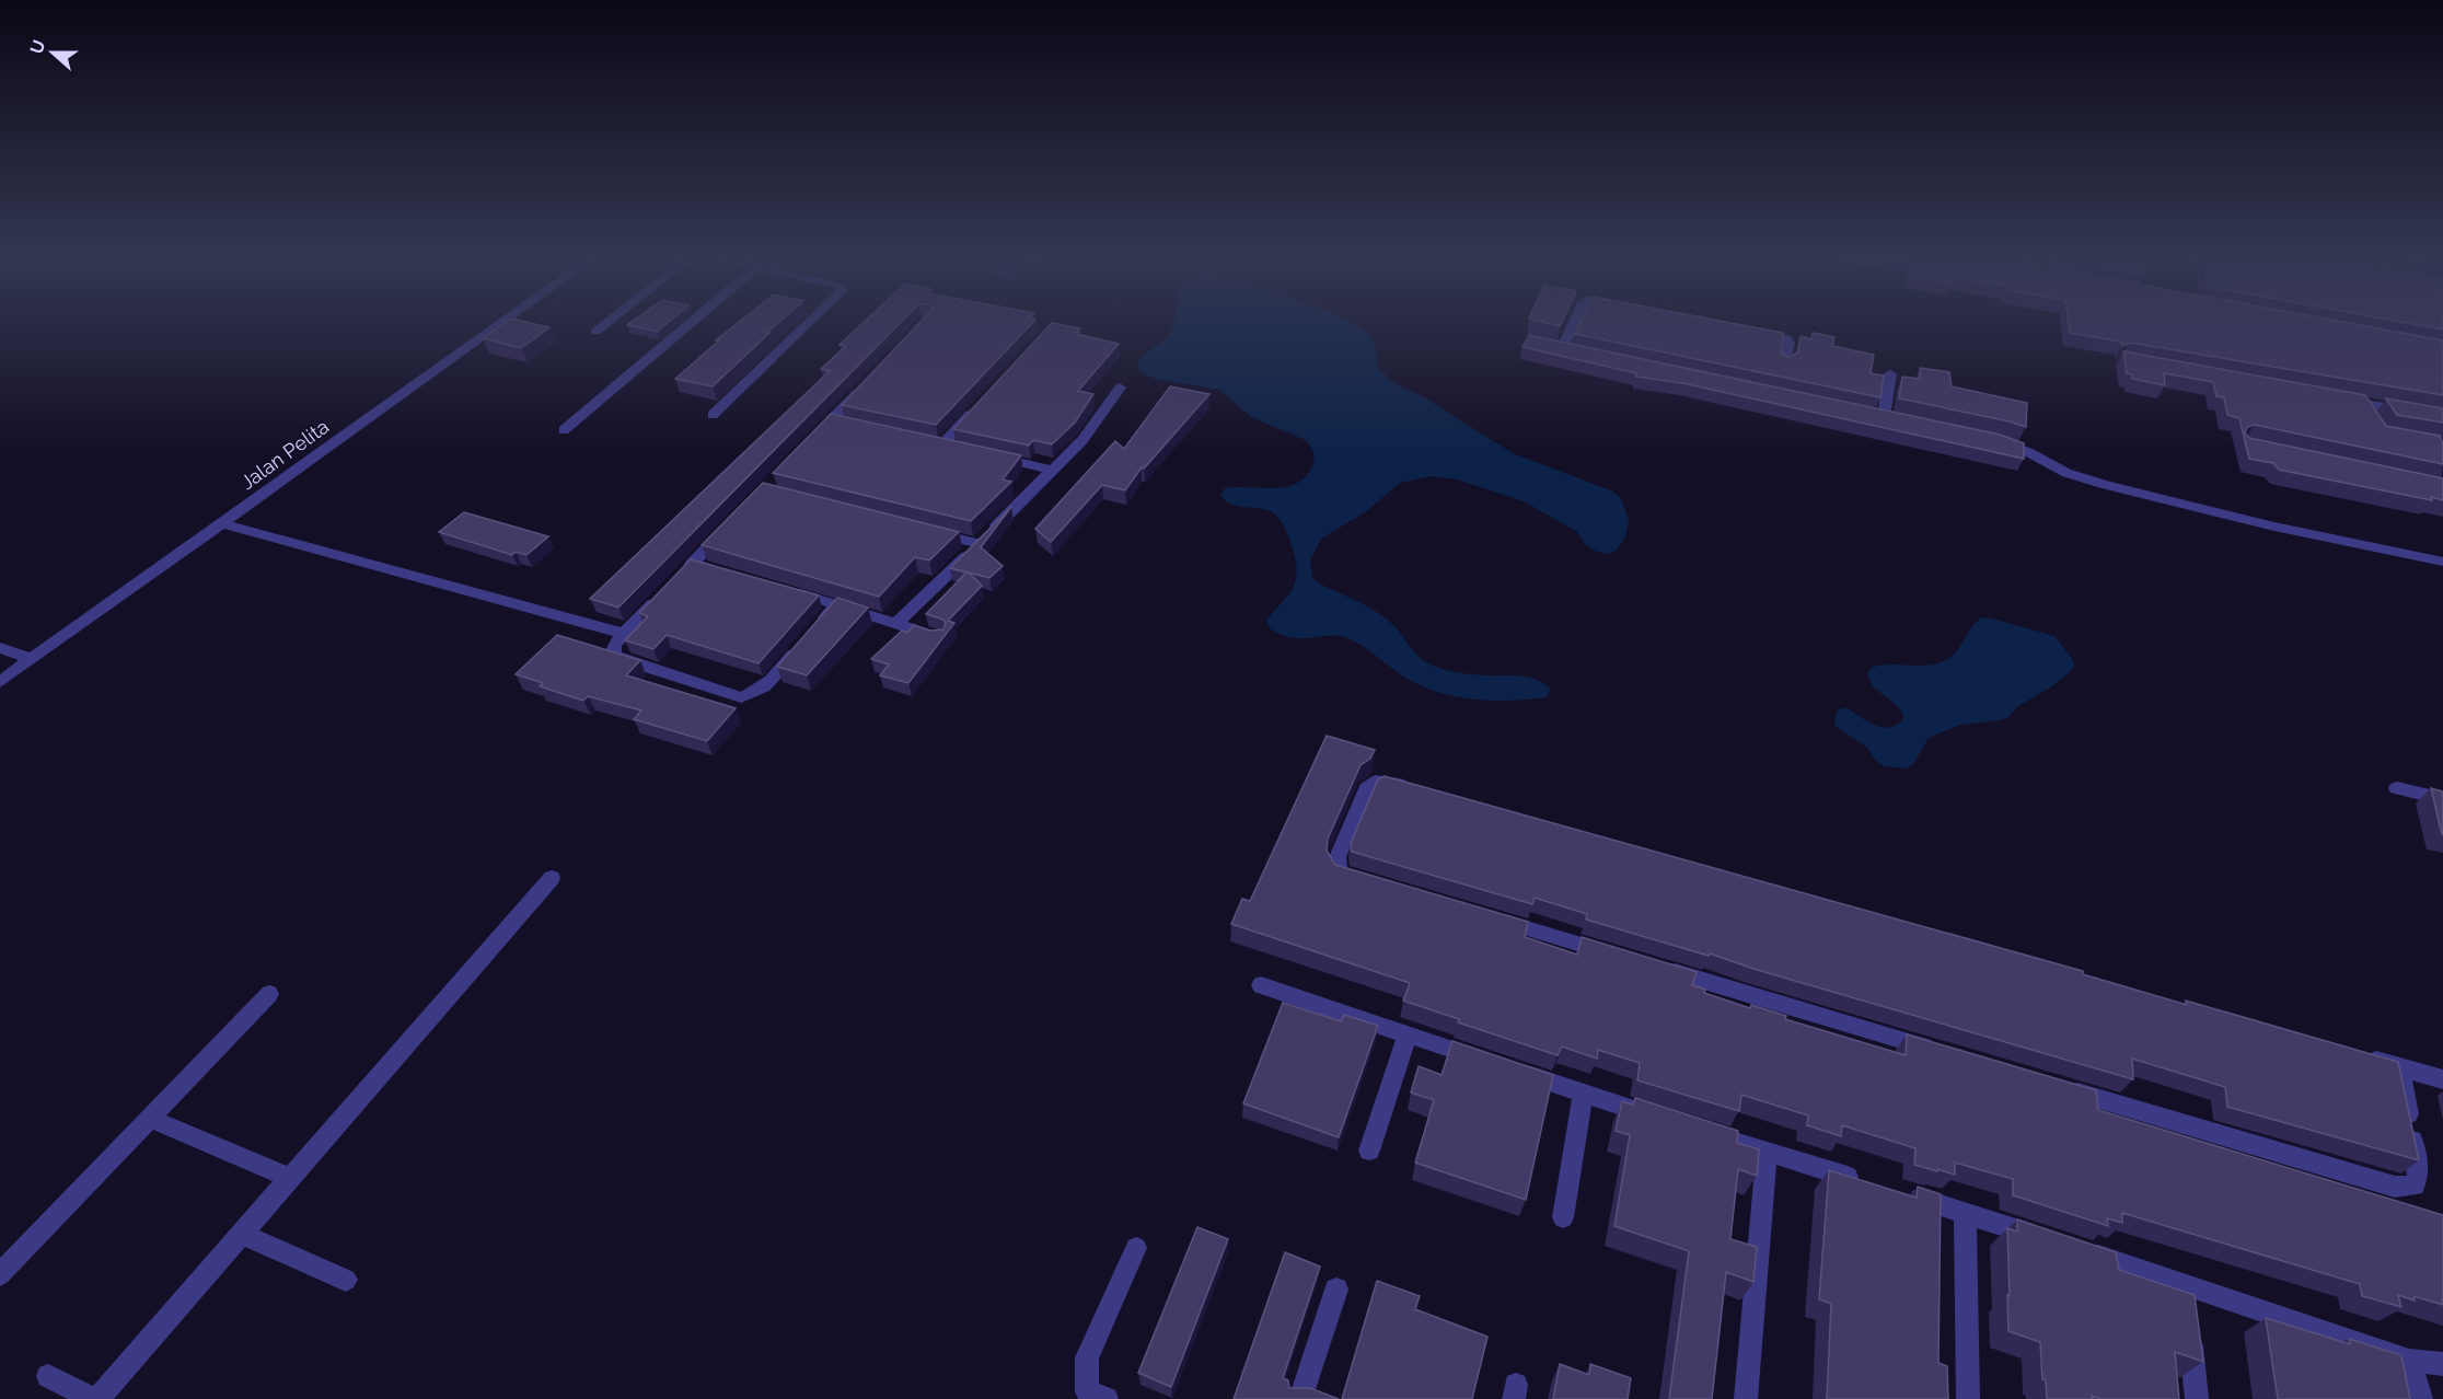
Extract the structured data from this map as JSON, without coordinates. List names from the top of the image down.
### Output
{
  "streets": {
    "street": ["Jalan Pelita"]
  },
  "north": "left"
}
